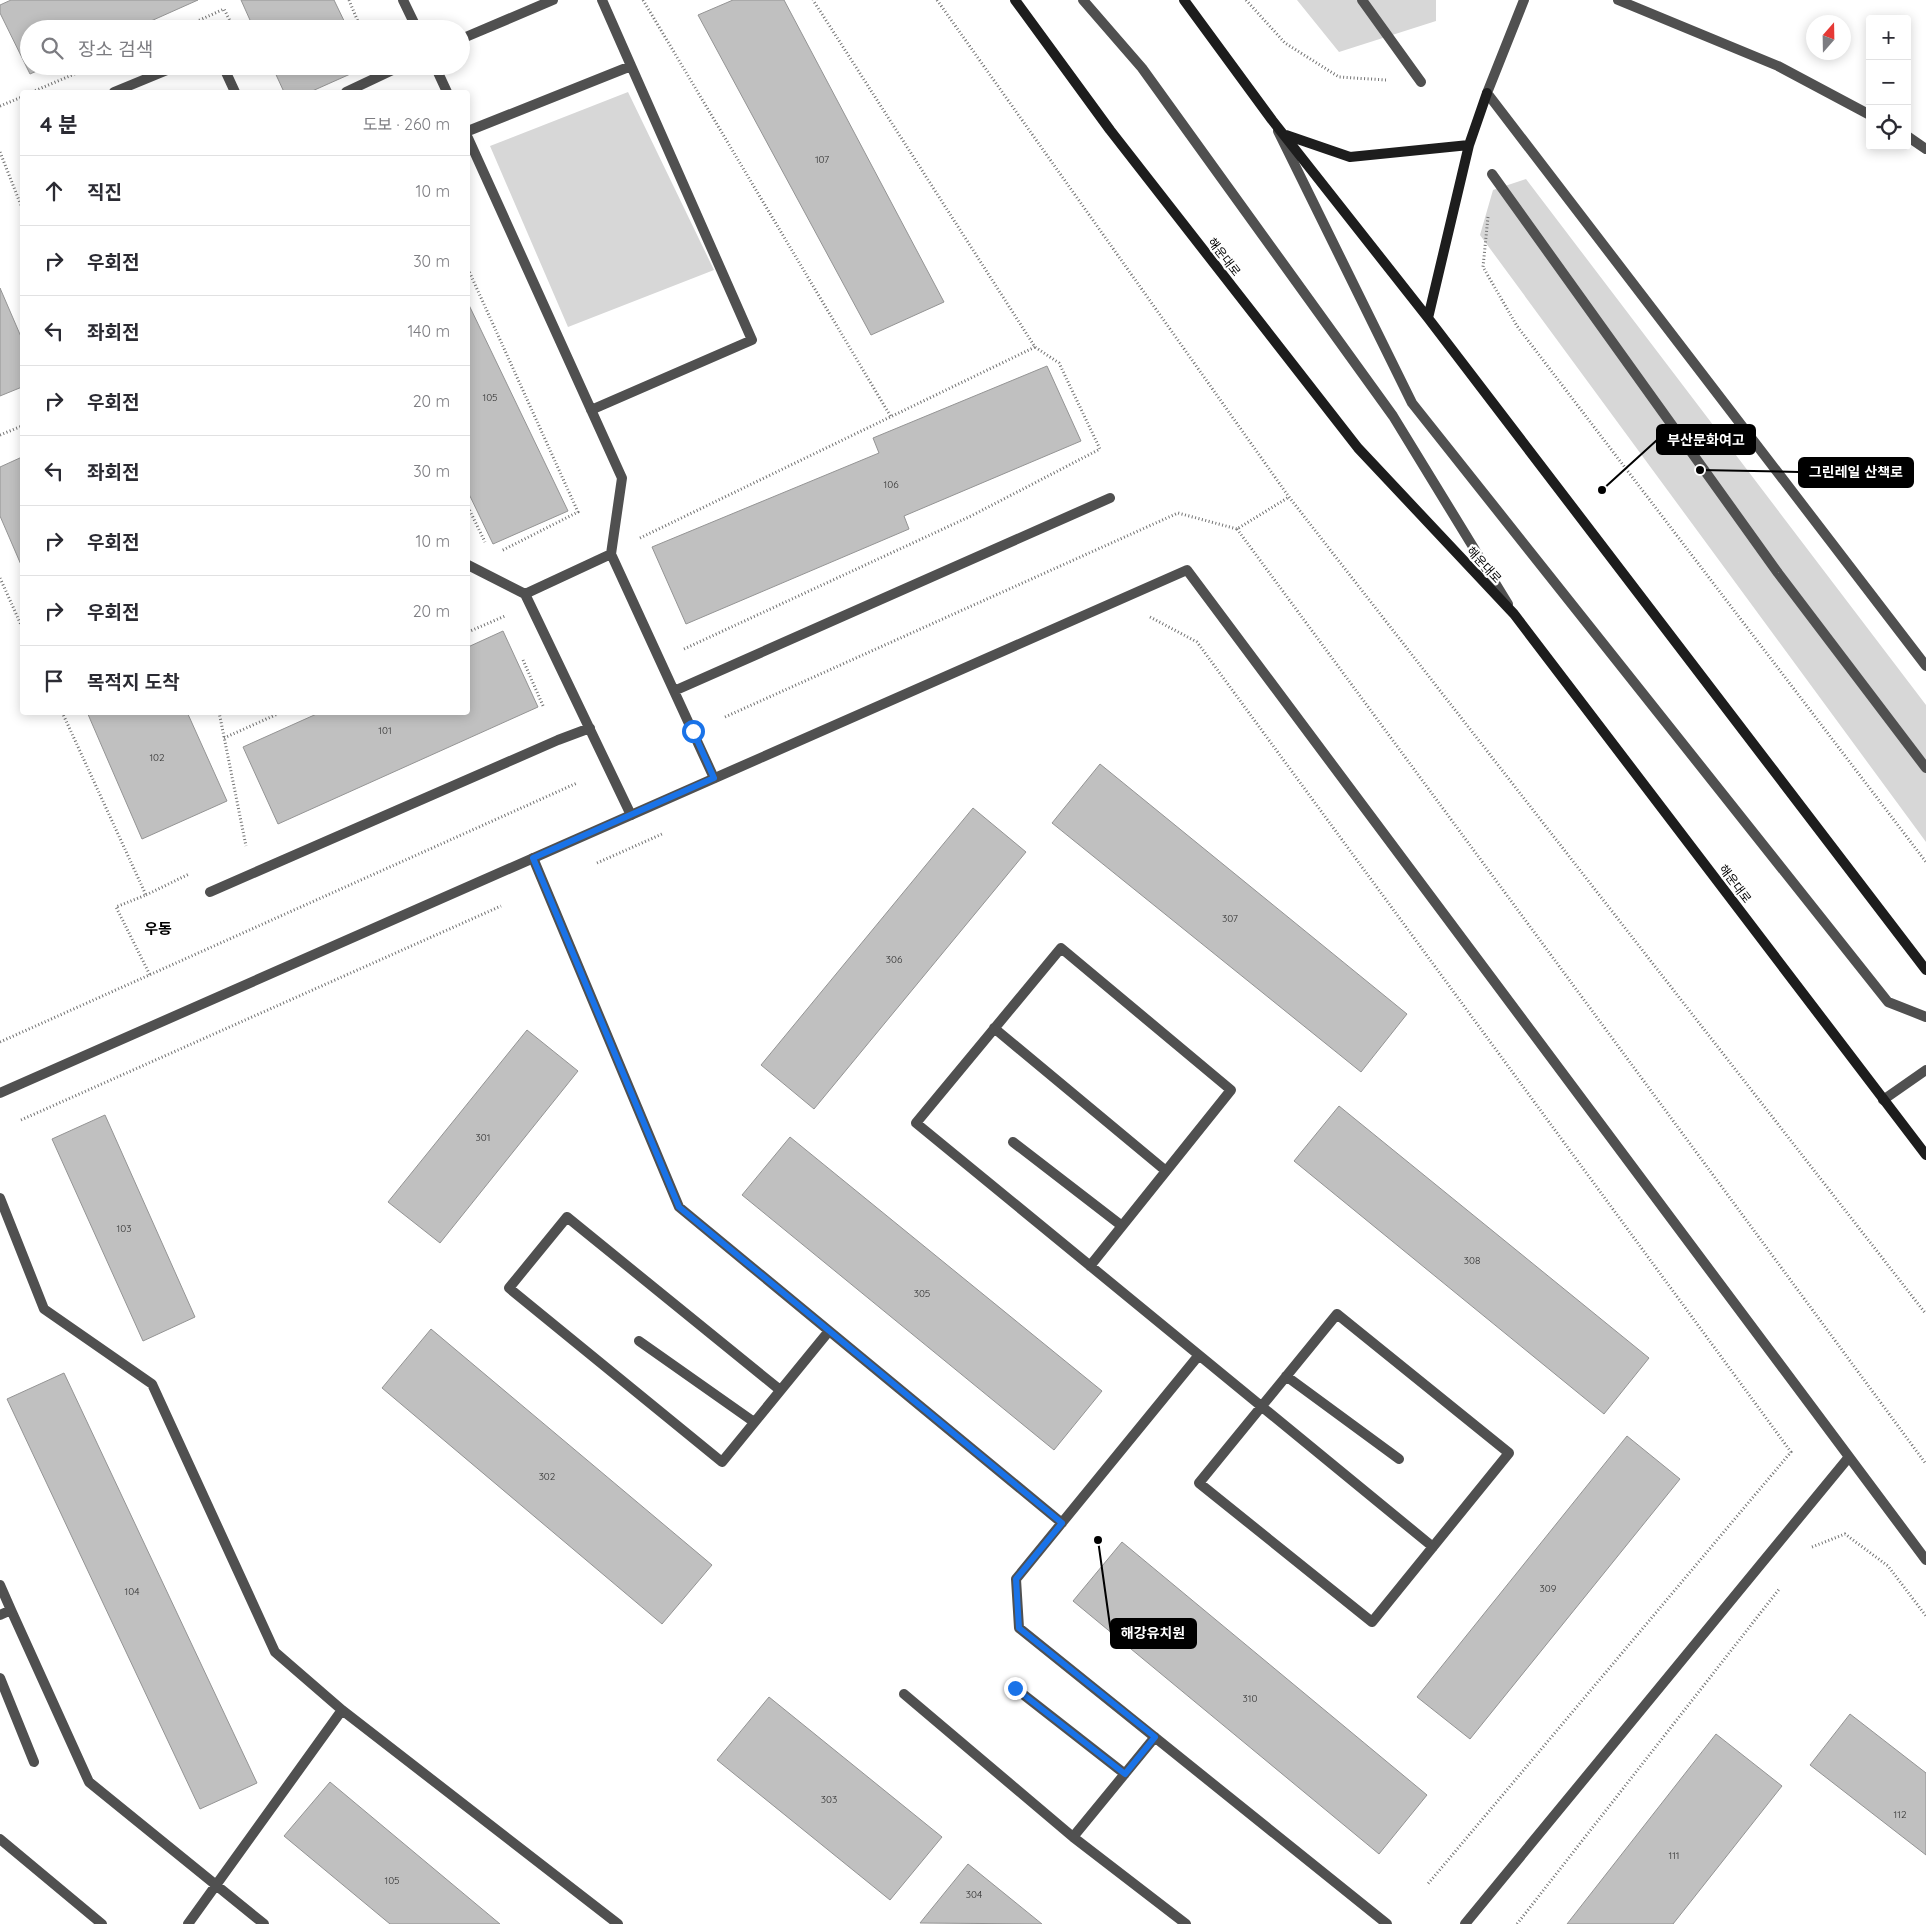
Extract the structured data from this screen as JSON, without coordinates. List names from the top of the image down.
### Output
{
  "streets": {
    "main road": ["해운대로"]
  },
  "districts": ["우동"],
  "places": ["그린레일 산책로", "부산문화여고", "해강유치원"],
  "house_numbers": [
    "107",
    "105",
    "106",
    "101",
    "102",
    "307",
    "306",
    "301",
    "103",
    "308",
    "305",
    "302",
    "309",
    "104",
    "310",
    "303",
    "112",
    "111",
    "105",
    "304"
  ],
  "north": "top",
  "page": {
    "map_buttons": ["+", "−"],
    "search": "장소 검색",
    "heading": ["4 분", "도보 · 260 m"],
    "list": [
      ["직진", "10 m"],
      ["우회전", "30 m"],
      ["좌회전", "140 m"],
      ["우회전", "20 m"],
      ["좌회전", "30 m"],
      ["우회전", "10 m"],
      ["우회전", "20 m"],
      "목적지 도착"
    ]
  }
}
